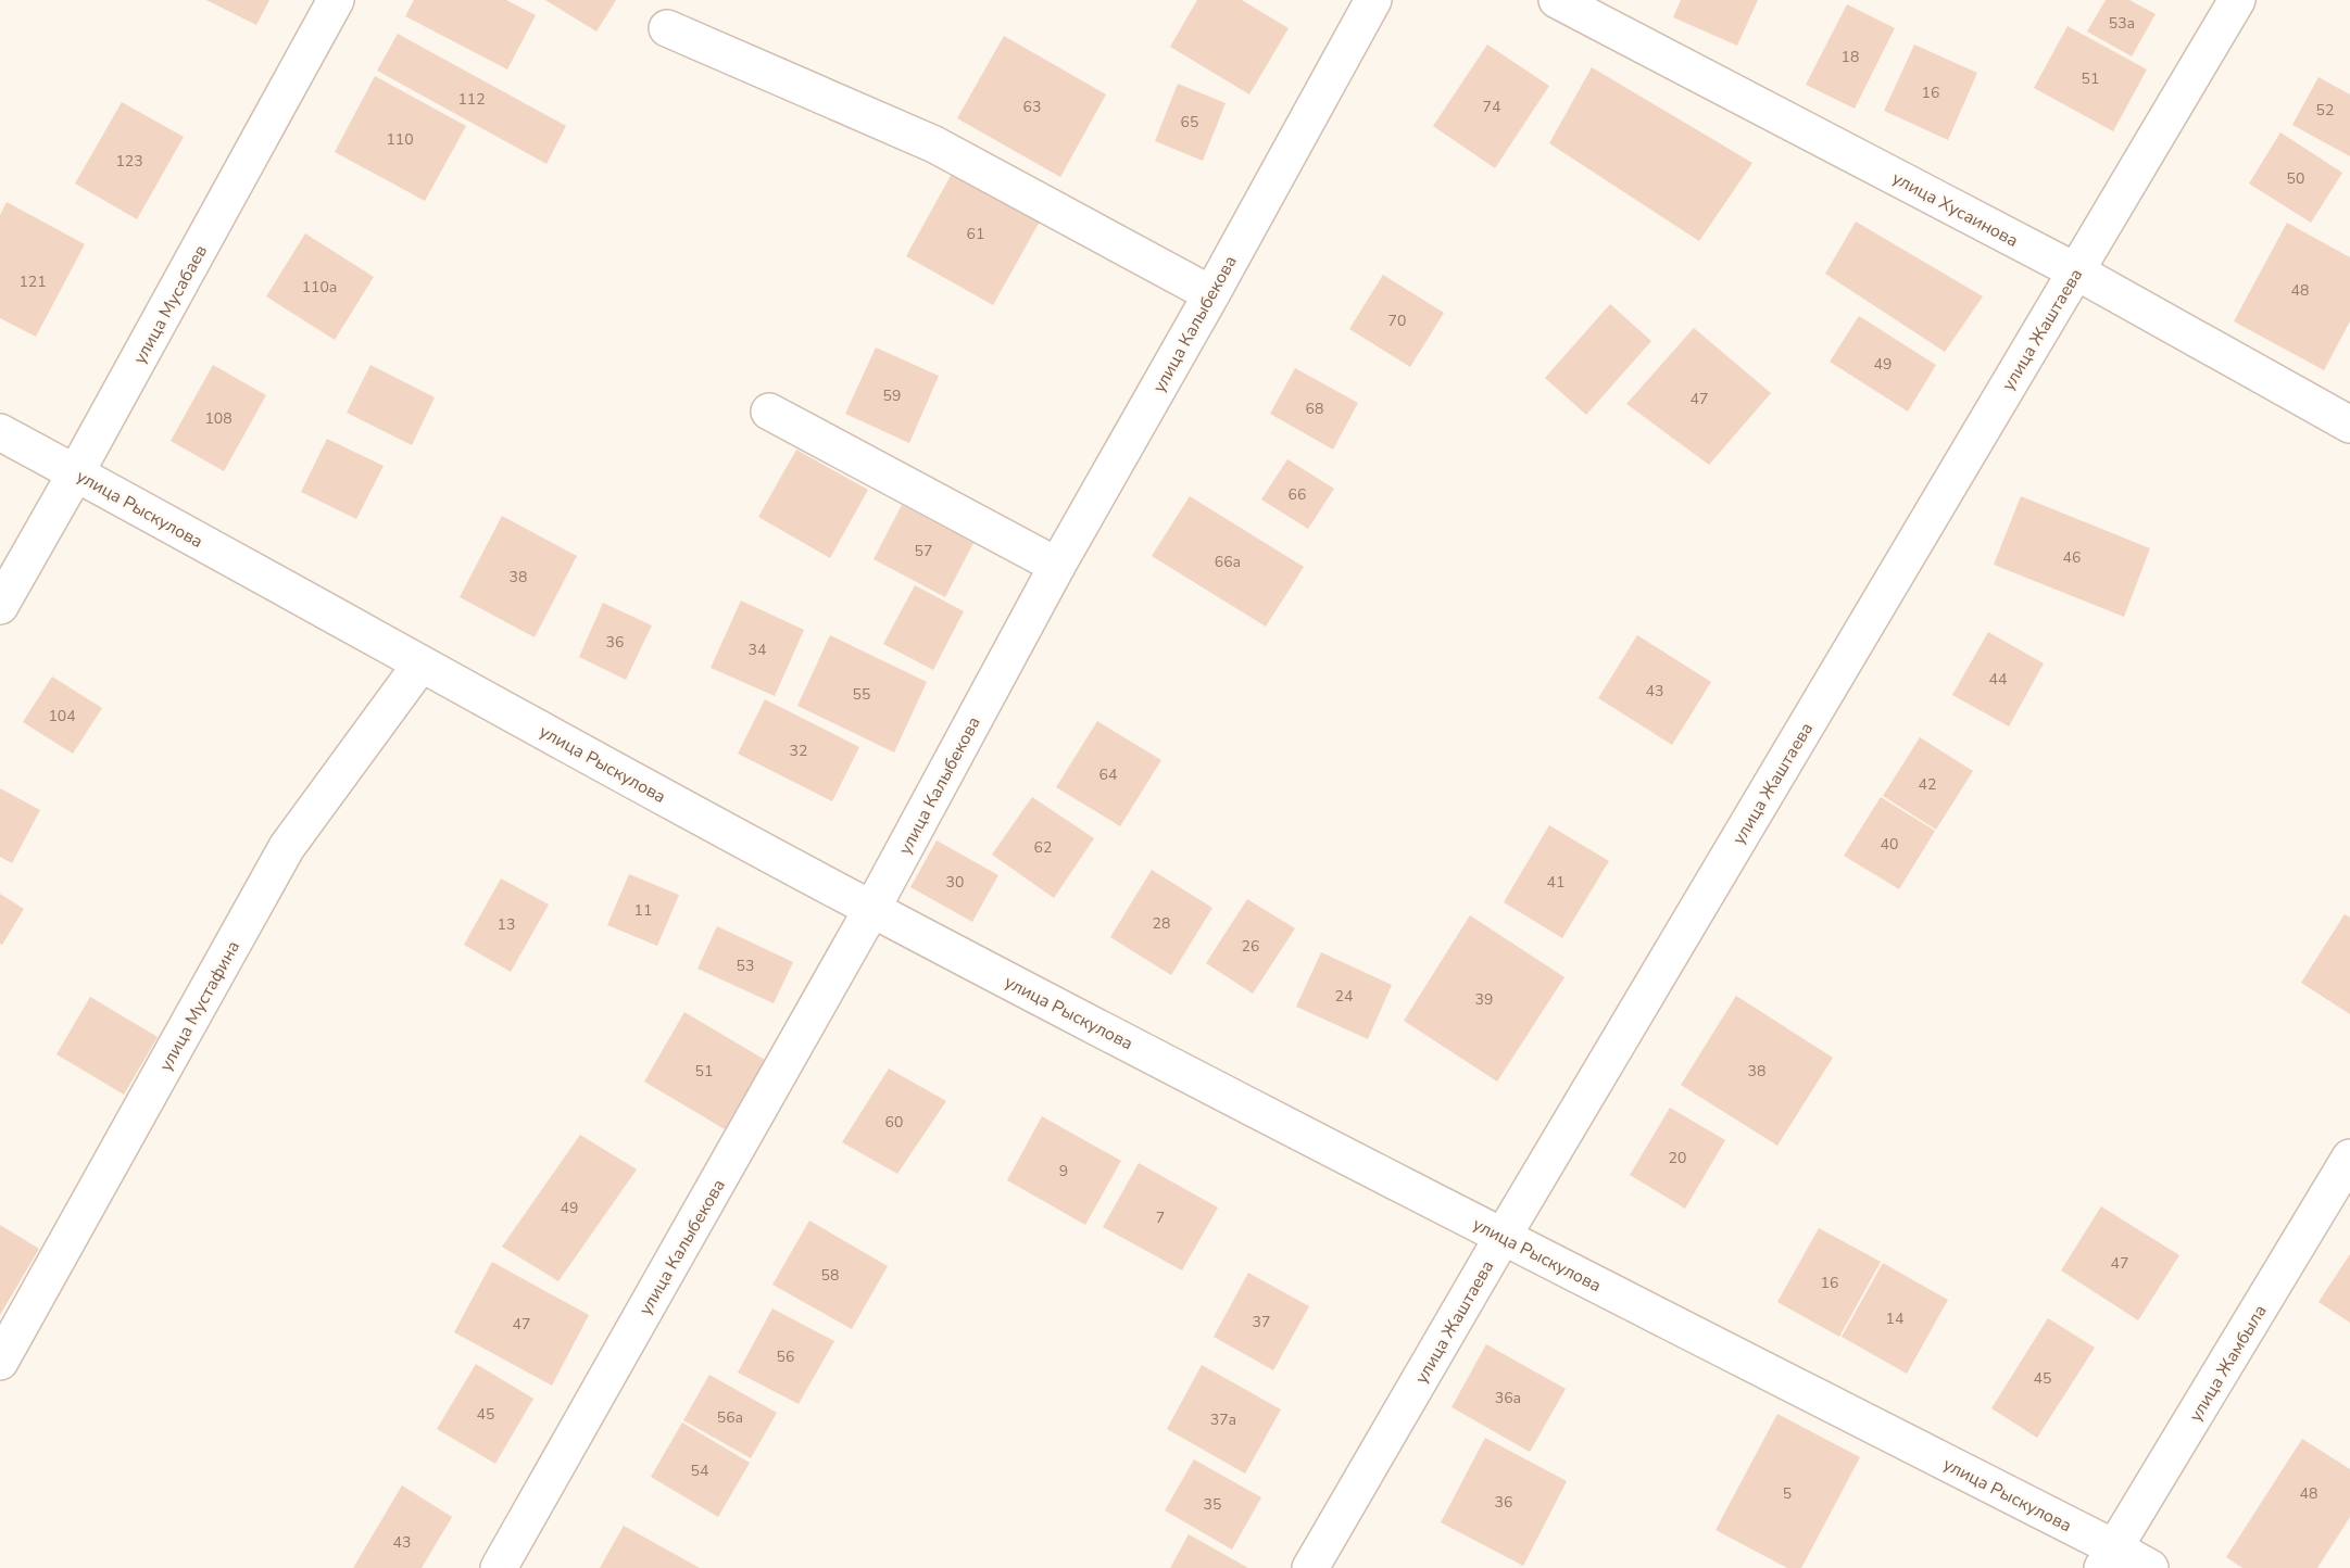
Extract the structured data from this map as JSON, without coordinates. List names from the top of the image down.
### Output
{
  "streets": {
    "street": [
      "улица Хусаинова",
      "улица Мусабаев",
      "улица Калыбекова",
      "улица Жаштаева",
      "улица Рыскулова",
      "улица Мустафина",
      "улица Жамбыла"
    ]
  },
  "crossings": [
    ["улица Хусаинова", "улица Жаштаева"],
    ["улица Мусабаев", "улица Рыскулова"],
    ["улица Калыбекова", "улица Рыскулова"],
    ["улица Жаштаева", "улица Рыскулова"],
    ["улица Рыскулова", "улица Мустафина"],
    ["улица Рыскулова", "улица Жамбыла"]
  ],
  "house_numbers": [
    "53а",
    "18",
    "51",
    "16",
    "112",
    "63",
    "74",
    "52",
    "65",
    "110",
    "123",
    "50",
    "61",
    "121",
    "110а",
    "48",
    "70",
    "49",
    "59",
    "47",
    "68",
    "108",
    "66",
    "57",
    "46",
    "66а",
    "38",
    "36",
    "34",
    "44",
    "43",
    "55",
    "104",
    "32",
    "64",
    "42",
    "40",
    "62",
    "30",
    "41",
    "11",
    "28",
    "13",
    "26",
    "53",
    "24",
    "39",
    "51",
    "38",
    "60",
    "20",
    "9",
    "49",
    "7",
    "47",
    "58",
    "16",
    "14",
    "37",
    "47",
    "56",
    "45",
    "36а",
    "45",
    "56а",
    "37а",
    "54",
    "5",
    "48",
    "36",
    "35",
    "43"
  ]
}
